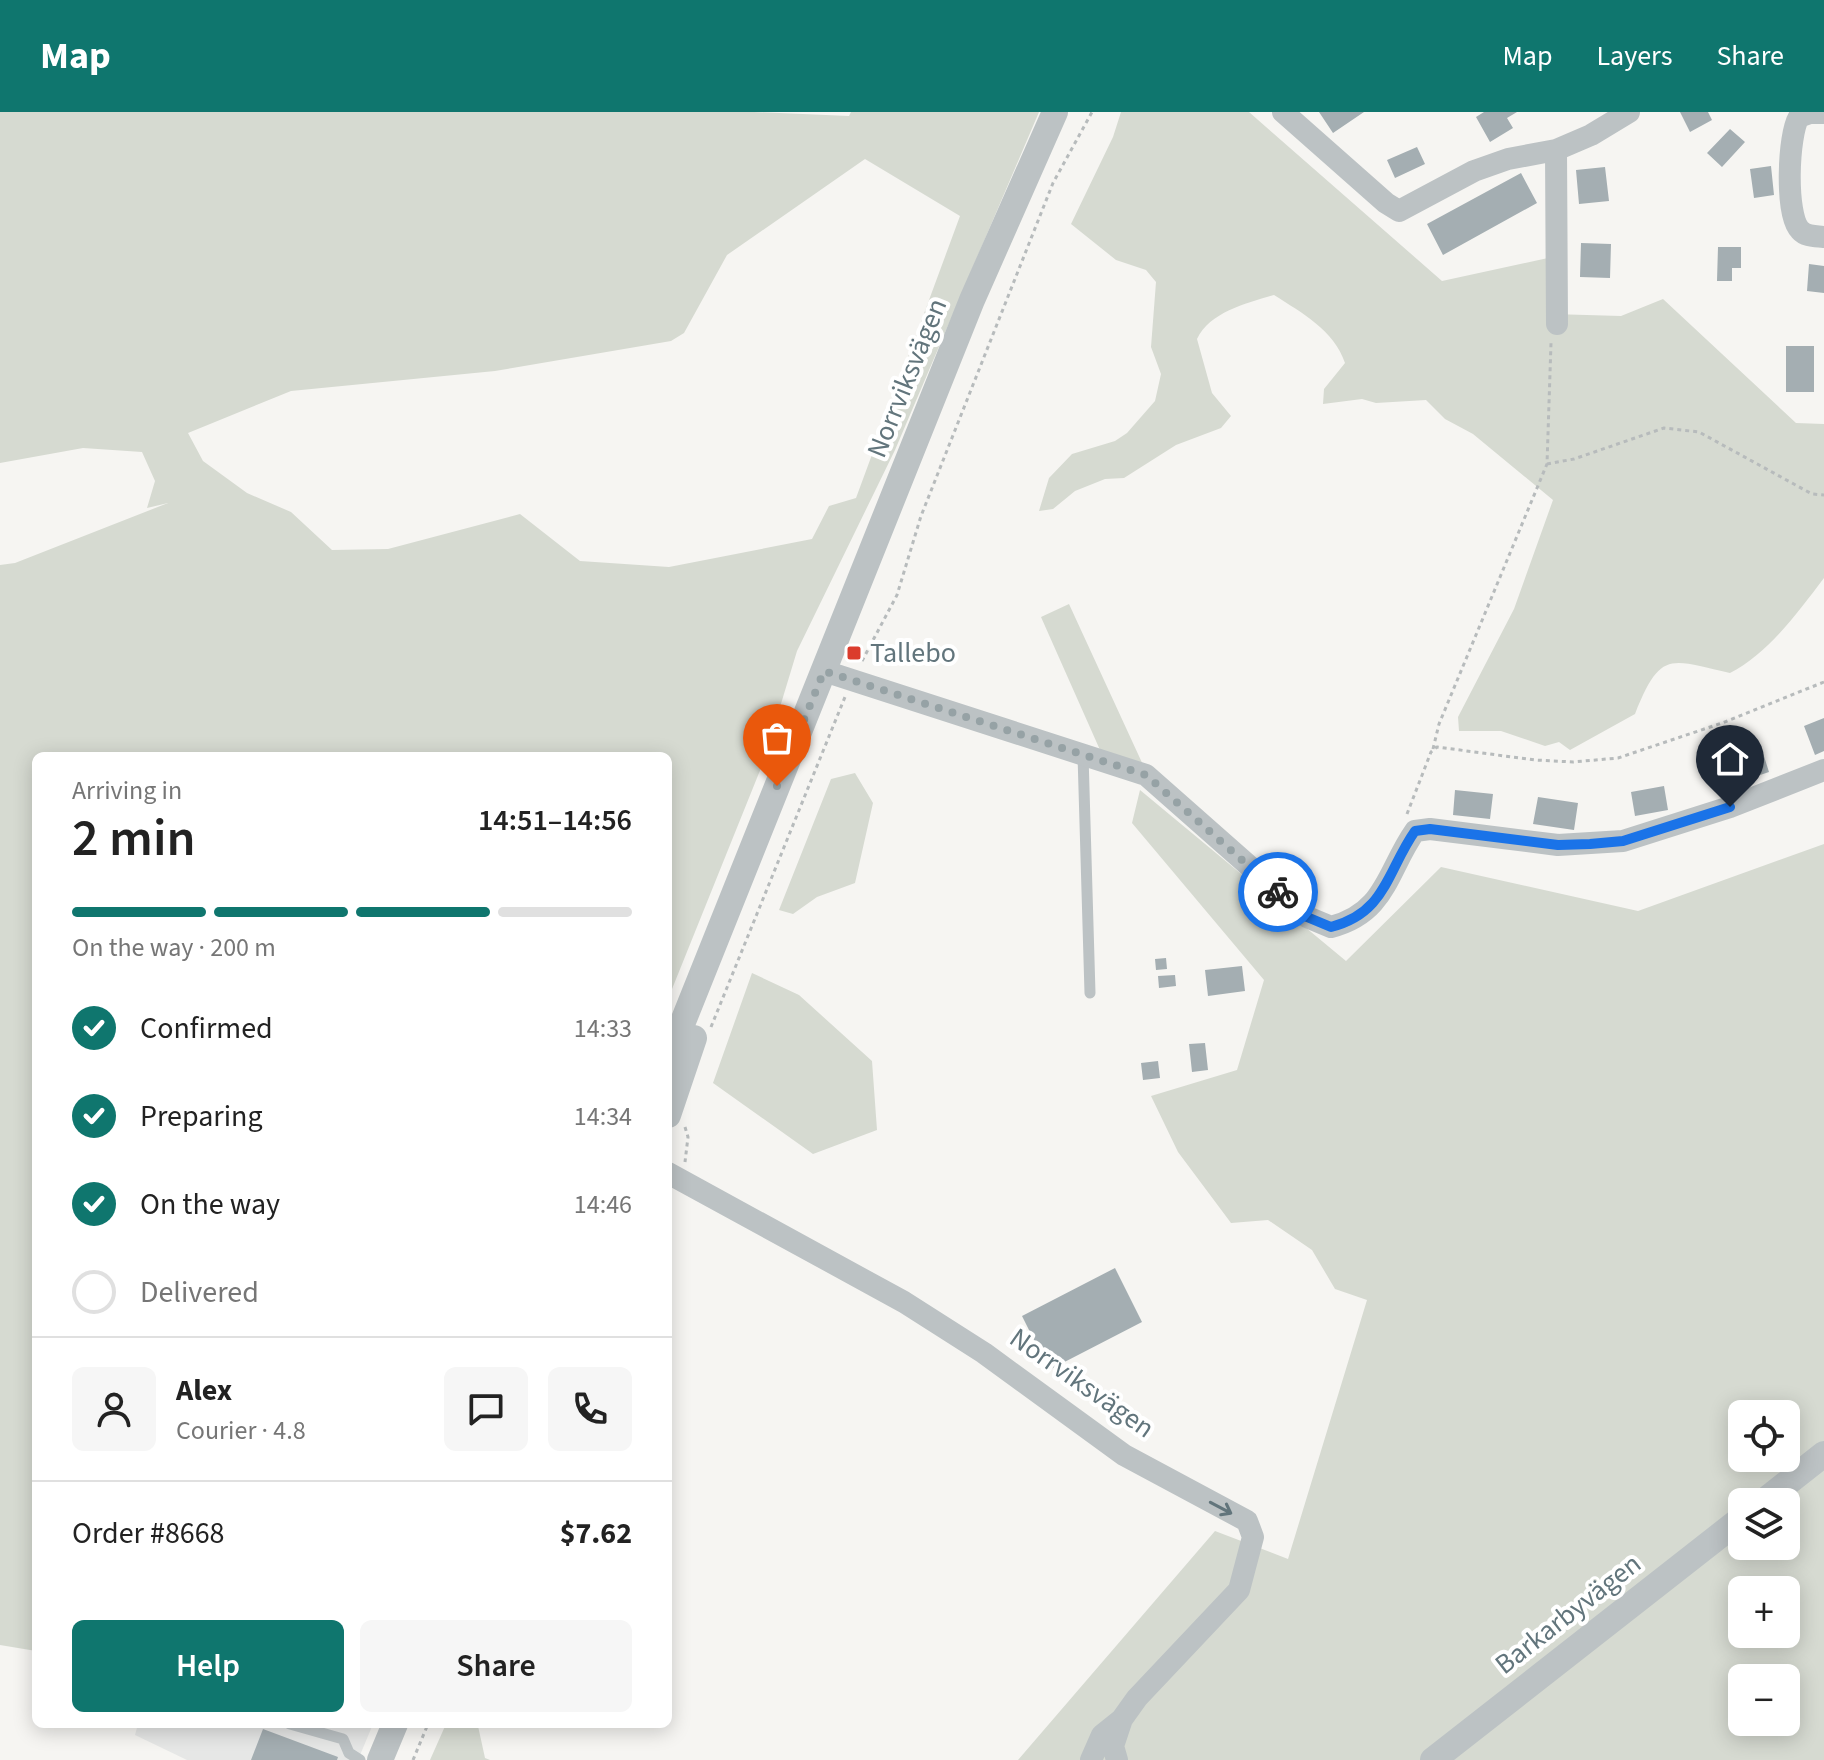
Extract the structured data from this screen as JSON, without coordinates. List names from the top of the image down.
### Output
{
  "streets": {
    "street": ["Norrviksvägen", "Barkarbyvägen"]
  },
  "places": {
    "transit": ["Tallebo"]
  },
  "page": {
    "header": "Map",
    "nav": ["Map", "Layers", "Share"],
    "heading": ["2 min", "Arriving in", "14:51–14:56"],
    "panel": [
      "Alex",
      "Courier · 4.8",
      "Order #8668",
      "$7.62"
    ],
    "bar": "On the way · 200 m",
    "list": [
      ["Confirmed", "14:33"],
      ["Preparing", "14:34"],
      ["On the way", "14:46"],
      "Delivered"
    ],
    "map_buttons": ["+", "−"],
    "buttons": ["Help", "Share"]
  }
}
